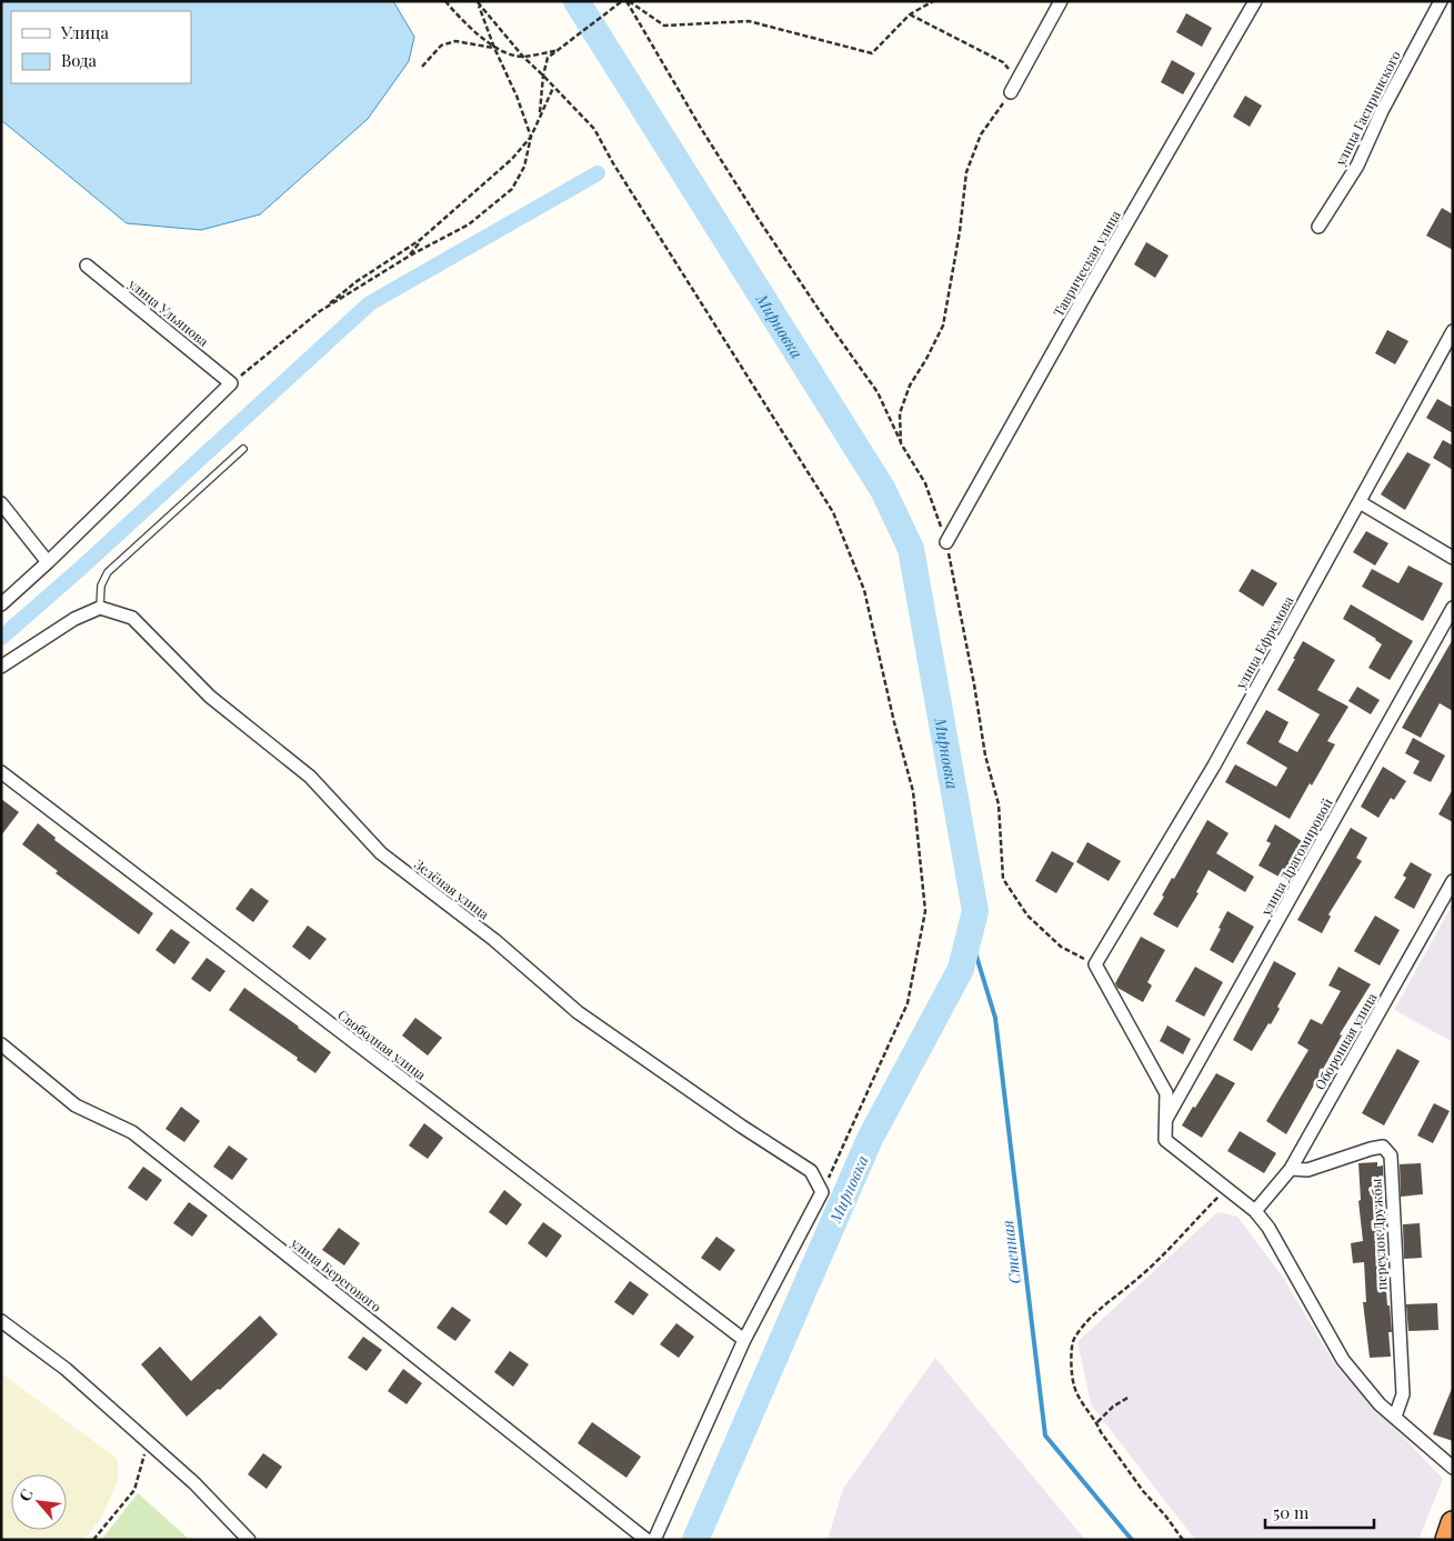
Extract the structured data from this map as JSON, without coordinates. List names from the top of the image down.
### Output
{
  "streets": {
    "street": [
      "улица Гаспринского",
      "Таврическая улица",
      "улица Ульянова",
      "улица Ефремова",
      "улица Драгомировой",
      "Зелёная улица",
      "Оборонная улица",
      "Свободная улица",
      "переулок Дружбы",
      "улица Берегового"
    ]
  },
  "crossings": [
    ["улица Ефремова", "улица Драгомировой"],
    ["Оборонная улица", "переулок Дружбы"]
  ],
  "water": ["Мирновка", "Степная"],
  "legend": ["Улица", "Вода"],
  "scale_bar": "50 m",
  "north": "top left"
}
